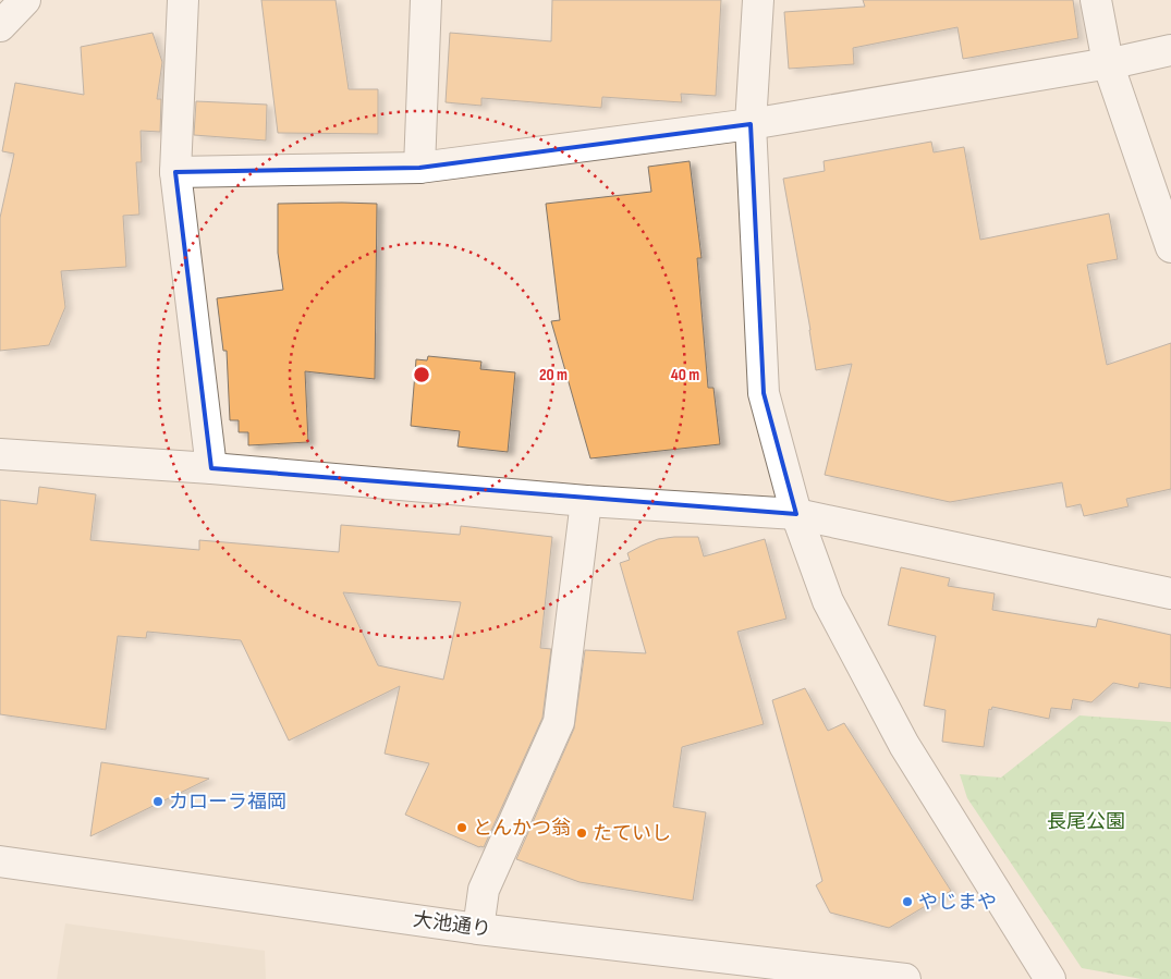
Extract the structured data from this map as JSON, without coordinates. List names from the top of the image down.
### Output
{
  "streets": {
    "street": ["大池通り"]
  },
  "parks": ["長尾公園"],
  "places": [
    "カローラ福岡",
    "とんかつ翁",
    "たていし",
    "やじまや"
  ],
  "rings": ["20 m", "40 m"]
}
